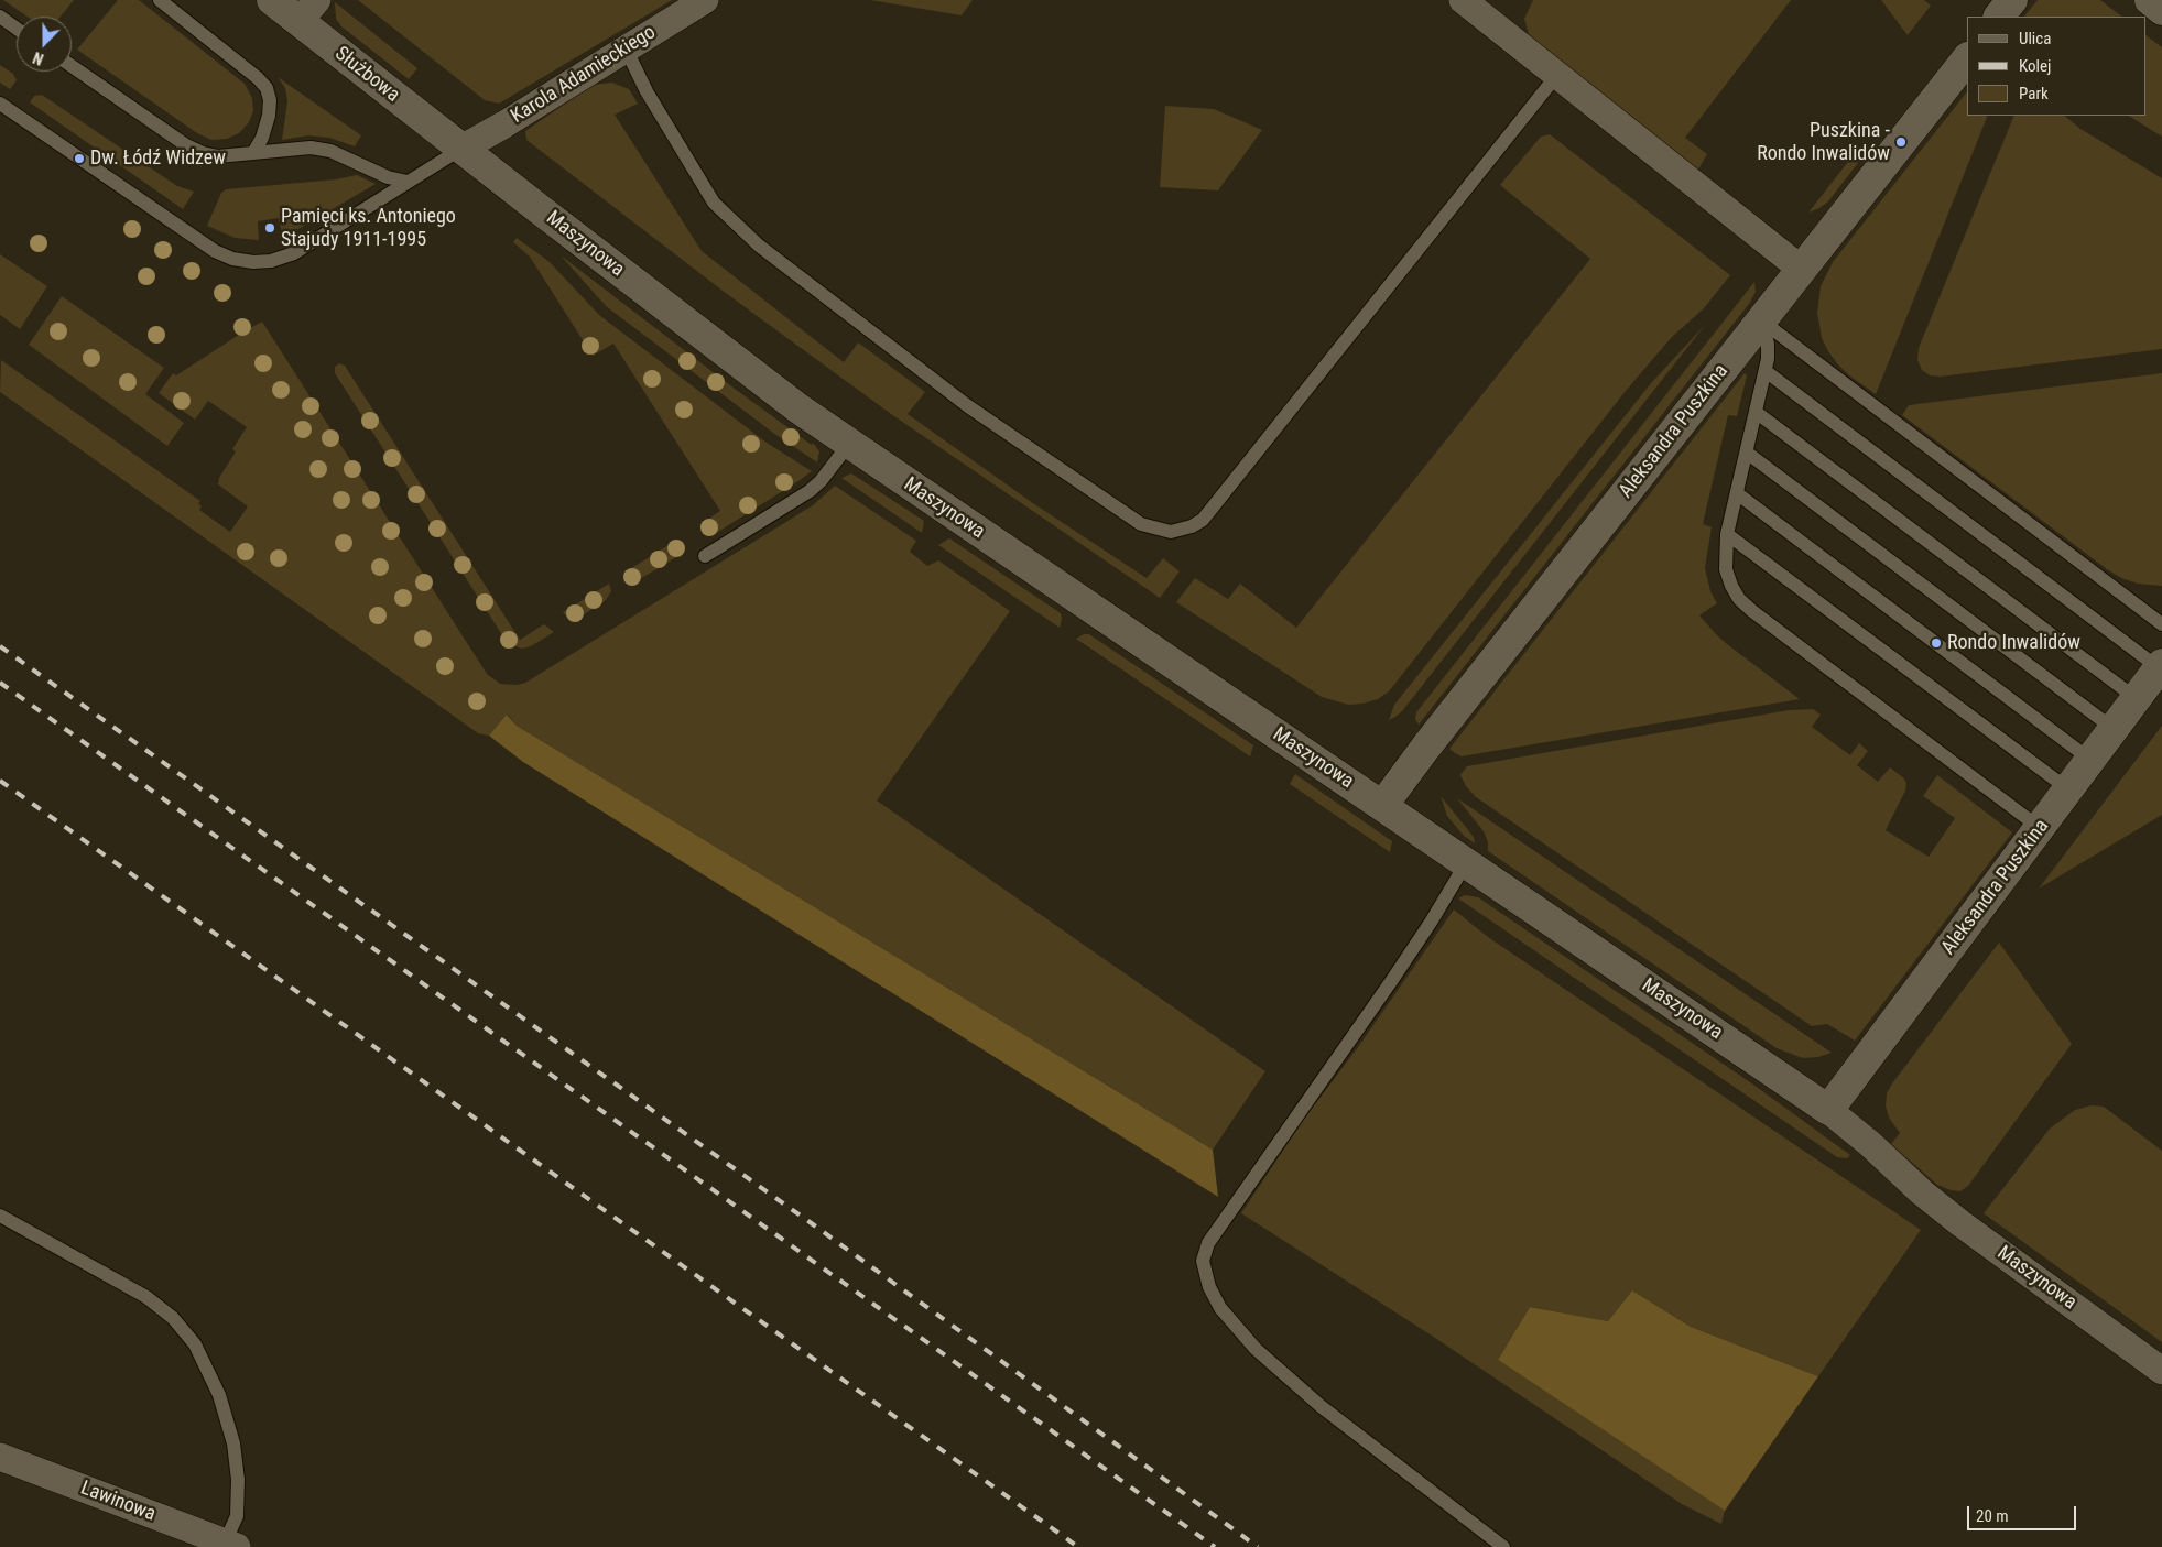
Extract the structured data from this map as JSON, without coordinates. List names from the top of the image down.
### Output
{
  "streets": {
    "street": [
      "Służbowa",
      "Karola Adamieckiego",
      "Maszynowa",
      "Aleksandra Puszkina",
      "Lawinowa"
    ]
  },
  "crossings": [
    ["Służbowa", "Karola Adamieckiego"],
    ["Służbowa", "Maszynowa"],
    ["Karola Adamieckiego", "Maszynowa"],
    ["Maszynowa", "Aleksandra Puszkina"]
  ],
  "places": [
    "Puszkina - Rondo Inwalidów",
    "Dw. Łódź Widzew",
    "Pamięci ks. Antoniego Stajudy 1911-1995",
    "Rondo Inwalidów"
  ],
  "legend": ["Ulica", "Kolej", "Park"],
  "scale_bar": "20 m",
  "north": "bottom"
}
